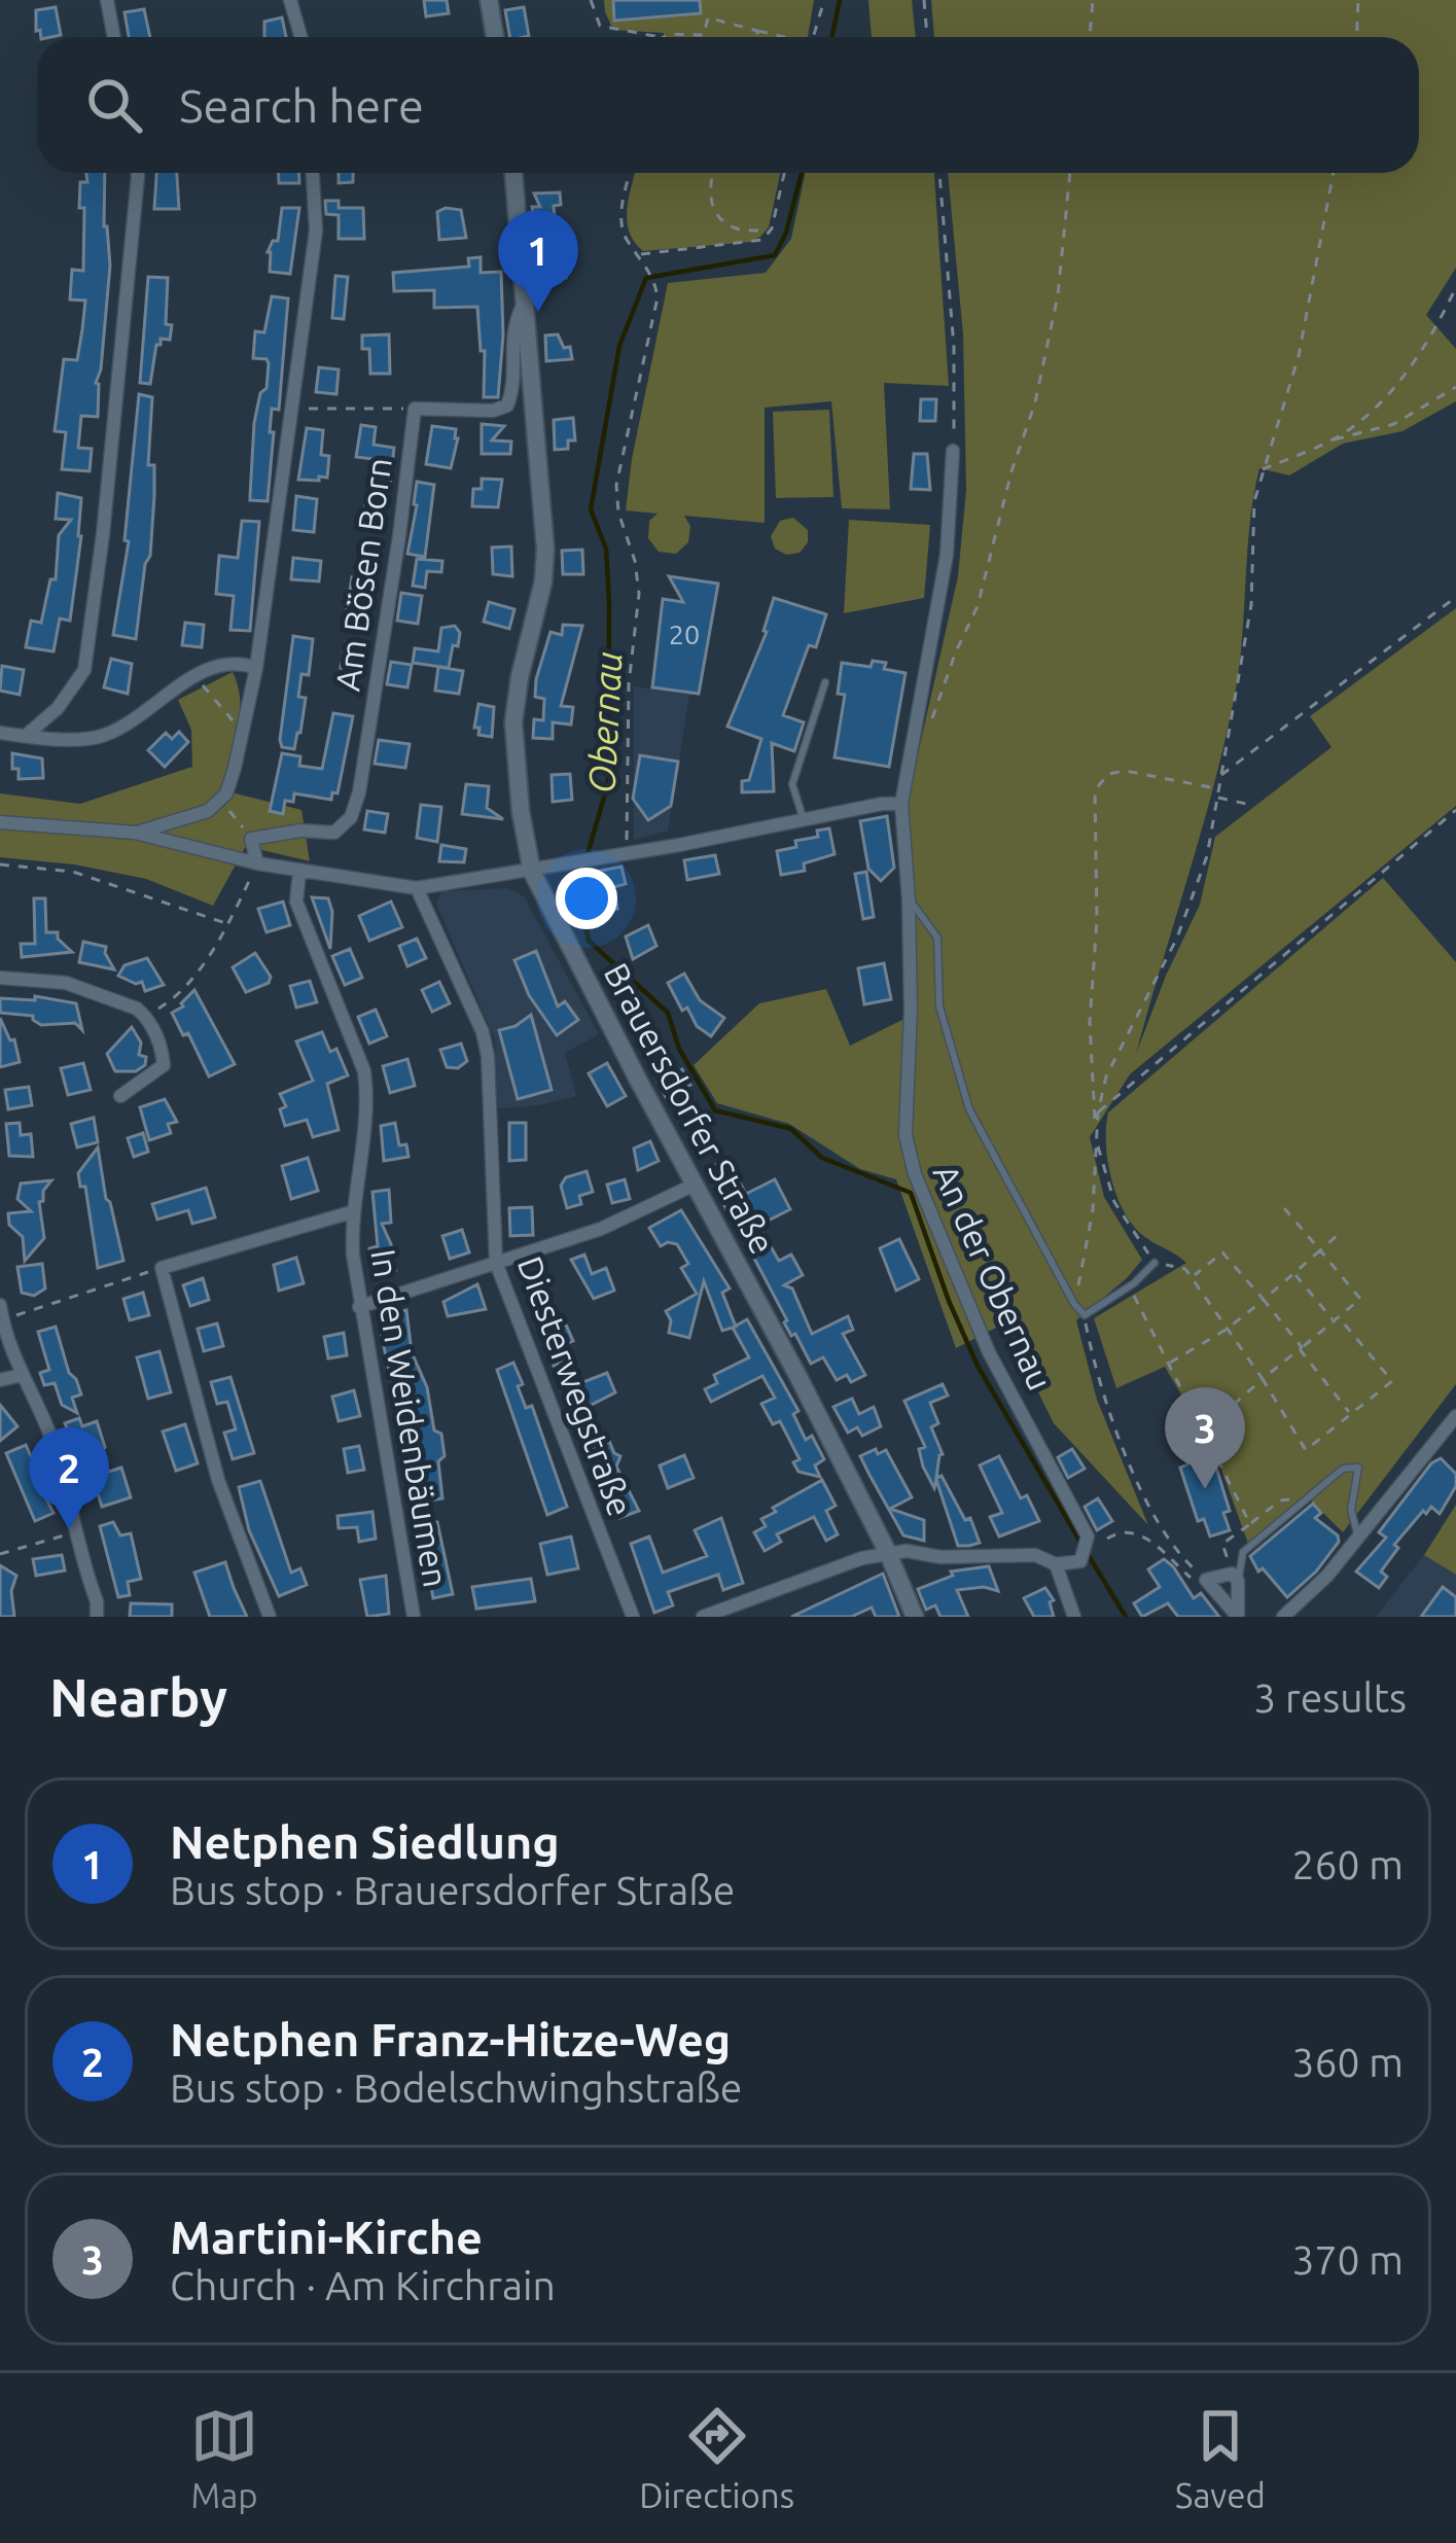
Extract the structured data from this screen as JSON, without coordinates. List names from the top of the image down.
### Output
{
  "streets": {
    "street": [
      "Am Bösen Born",
      "Brauersdorfer Straße",
      "An der Obernau",
      "Diesterwegstraße",
      "In den Weidenbäumen"
    ]
  },
  "crossings": [
    ["Brauersdorfer Straße", "An der Obernau"]
  ],
  "water": ["Obernau"],
  "house_numbers": ["20"],
  "page": {
    "search": "Search here",
    "pins": ["1", "3", "2"],
    "heading": ["Nearby", "3 results"],
    "list": [
      {
        "mark": "1",
        "name": "Netphen Siedlung",
        "note": "Bus stop · Brauersdorfer Straße",
        "value": "260 m"
      },
      {
        "mark": "2",
        "name": "Netphen Franz-Hitze-Weg",
        "note": "Bus stop · Bodelschwinghstraße",
        "value": "360 m"
      },
      {
        "mark": "3",
        "name": "Martini-Kirche",
        "note": "Church · Am Kirchrain",
        "value": "370 m"
      }
    ],
    "nav": ["Map", "Directions", "Saved"]
  }
}
